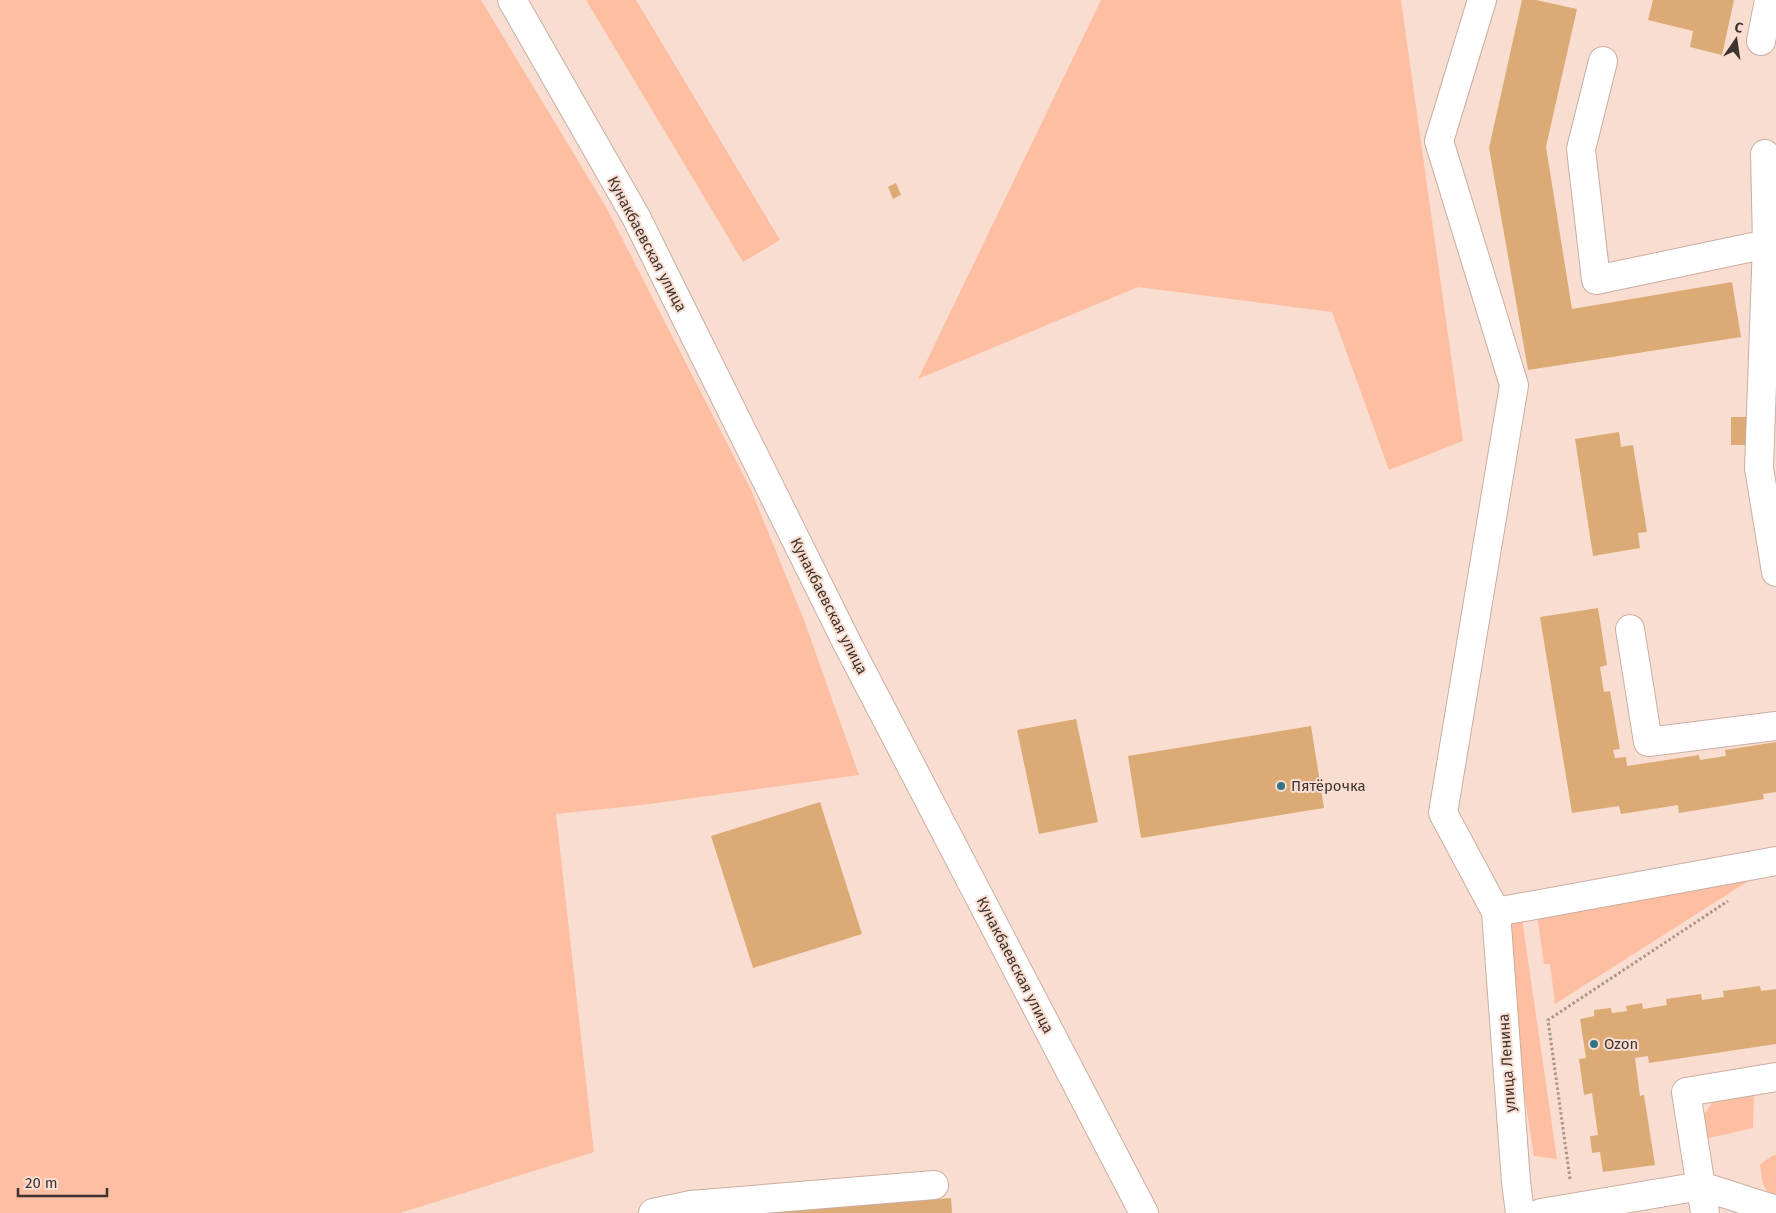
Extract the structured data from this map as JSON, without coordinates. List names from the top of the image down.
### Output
{
  "streets": {
    "main road": ["Кунакбаевская улица", "улица Ленина"]
  },
  "places": ["Пятёрочка", "Ozon"],
  "scale_bar": "20 m",
  "north": "top"
}
